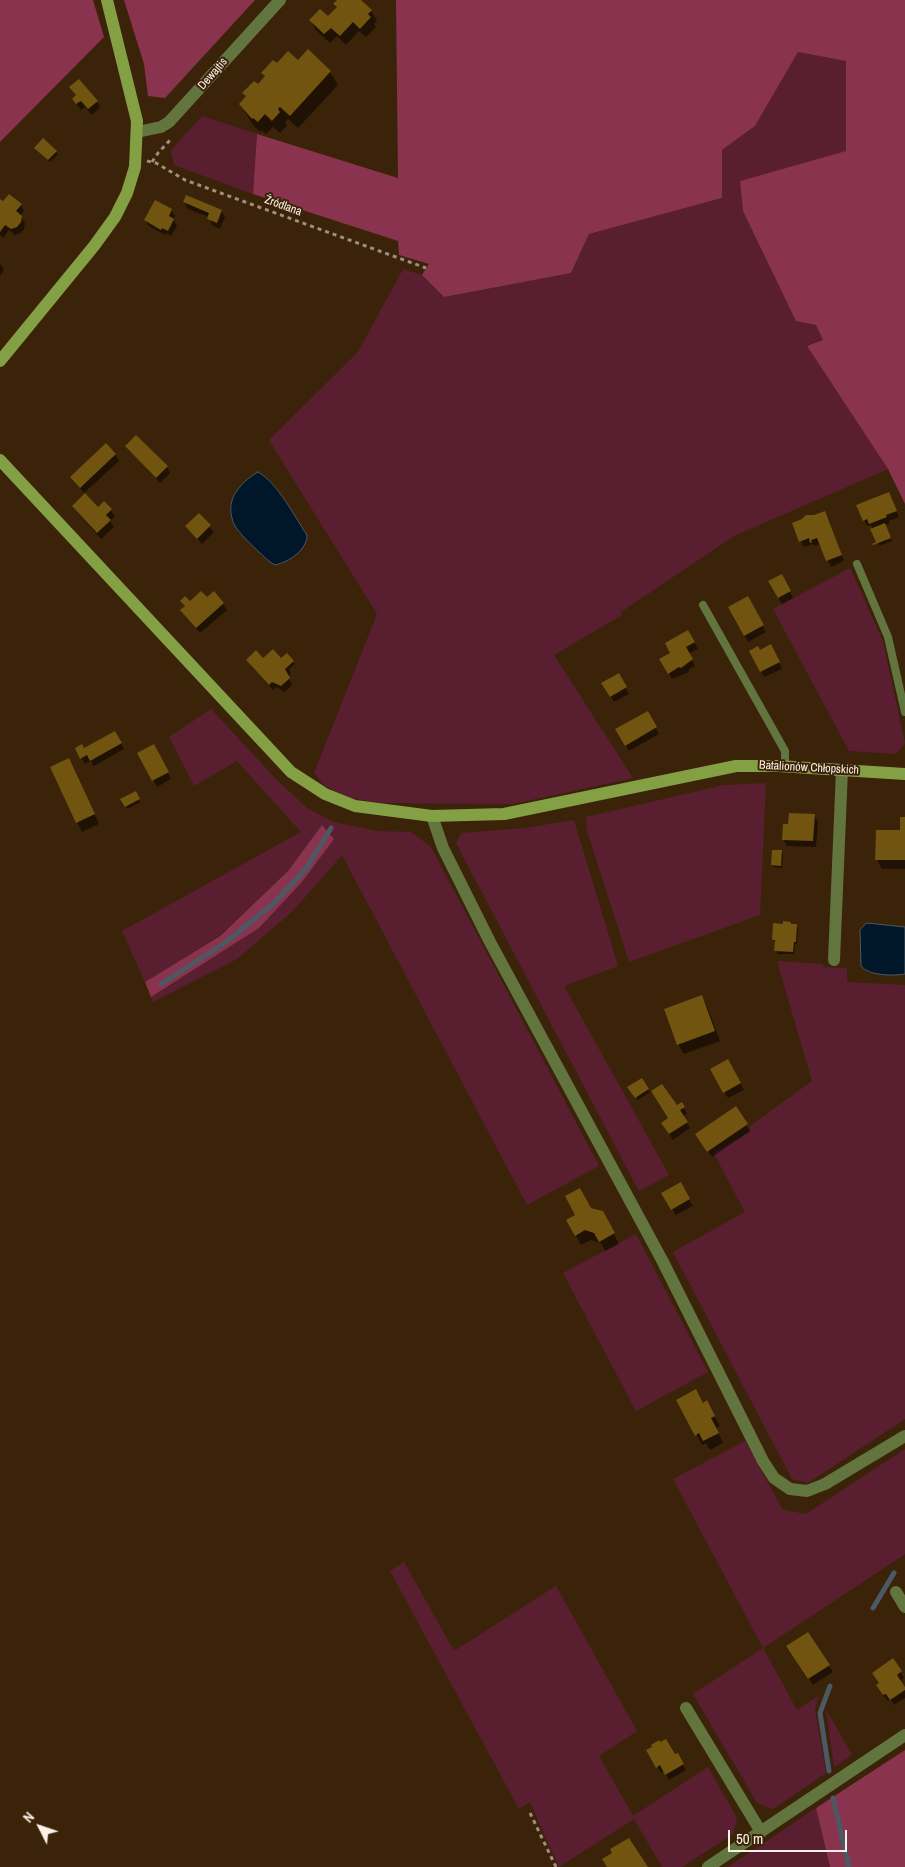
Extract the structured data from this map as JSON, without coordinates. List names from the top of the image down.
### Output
{
  "streets": {
    "street": ["Dewajtis", "Batalionów Chłopskich"],
    "path": ["Źródlana"]
  },
  "scale_bar": "50 m",
  "north": "top left"
}
